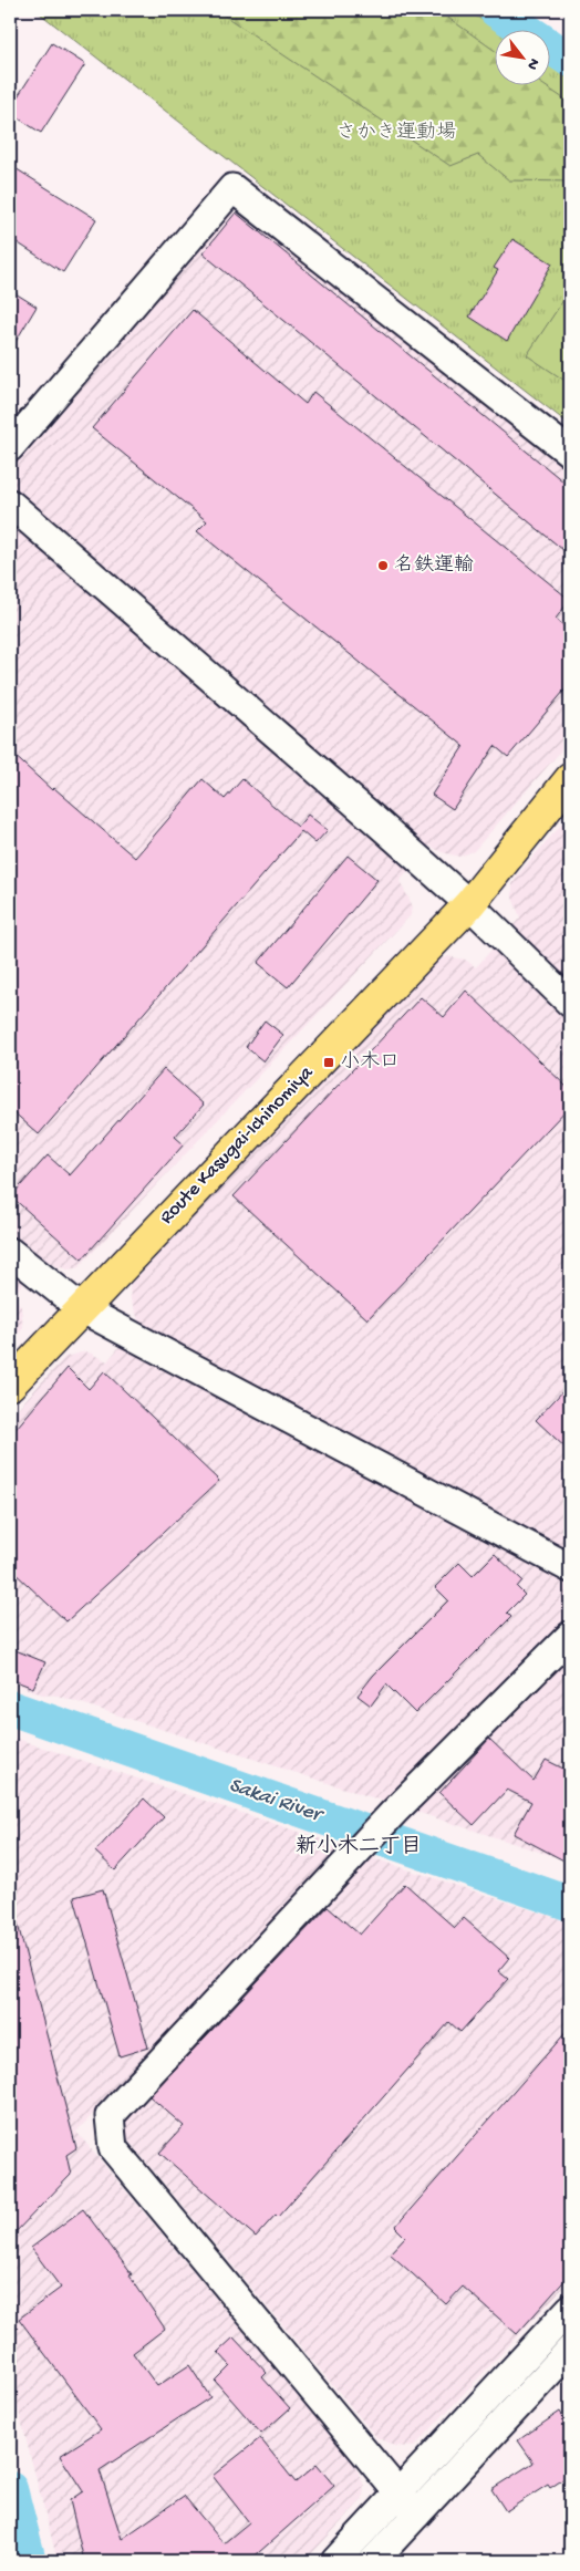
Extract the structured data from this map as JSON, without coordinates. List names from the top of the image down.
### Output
{
  "streets": {
    "main road": ["Route Kasugai-Ichinomiya"]
  },
  "districts": ["新小木二丁目"],
  "water": ["Sakai River"],
  "parks": ["さかき運動場"],
  "places": {
    "other": ["名鉄運輸"],
    "transit": ["小木口"]
  },
  "north": "bottom right"
}
